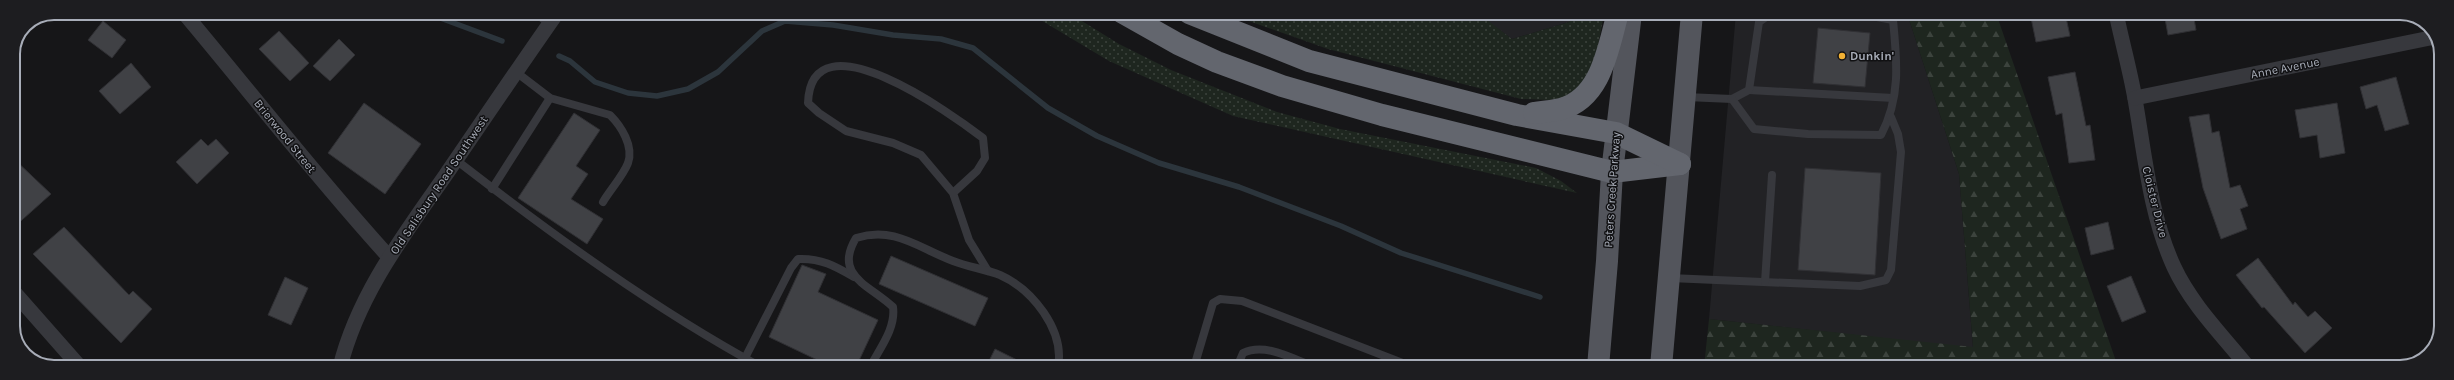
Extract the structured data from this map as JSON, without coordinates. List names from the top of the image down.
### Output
{
  "streets": {
    "main road": ["Peters Creek Parkway"],
    "street": [
      "Anne Avenue",
      "Brierwood Street",
      "Old Salisbury Road Southwest",
      "Cloister Drive"
    ]
  },
  "crossings": [
    ["Anne Avenue", "Cloister Drive"],
    ["Brierwood Street", "Old Salisbury Road Southwest"]
  ],
  "places": ["Dunkin'"]
}
